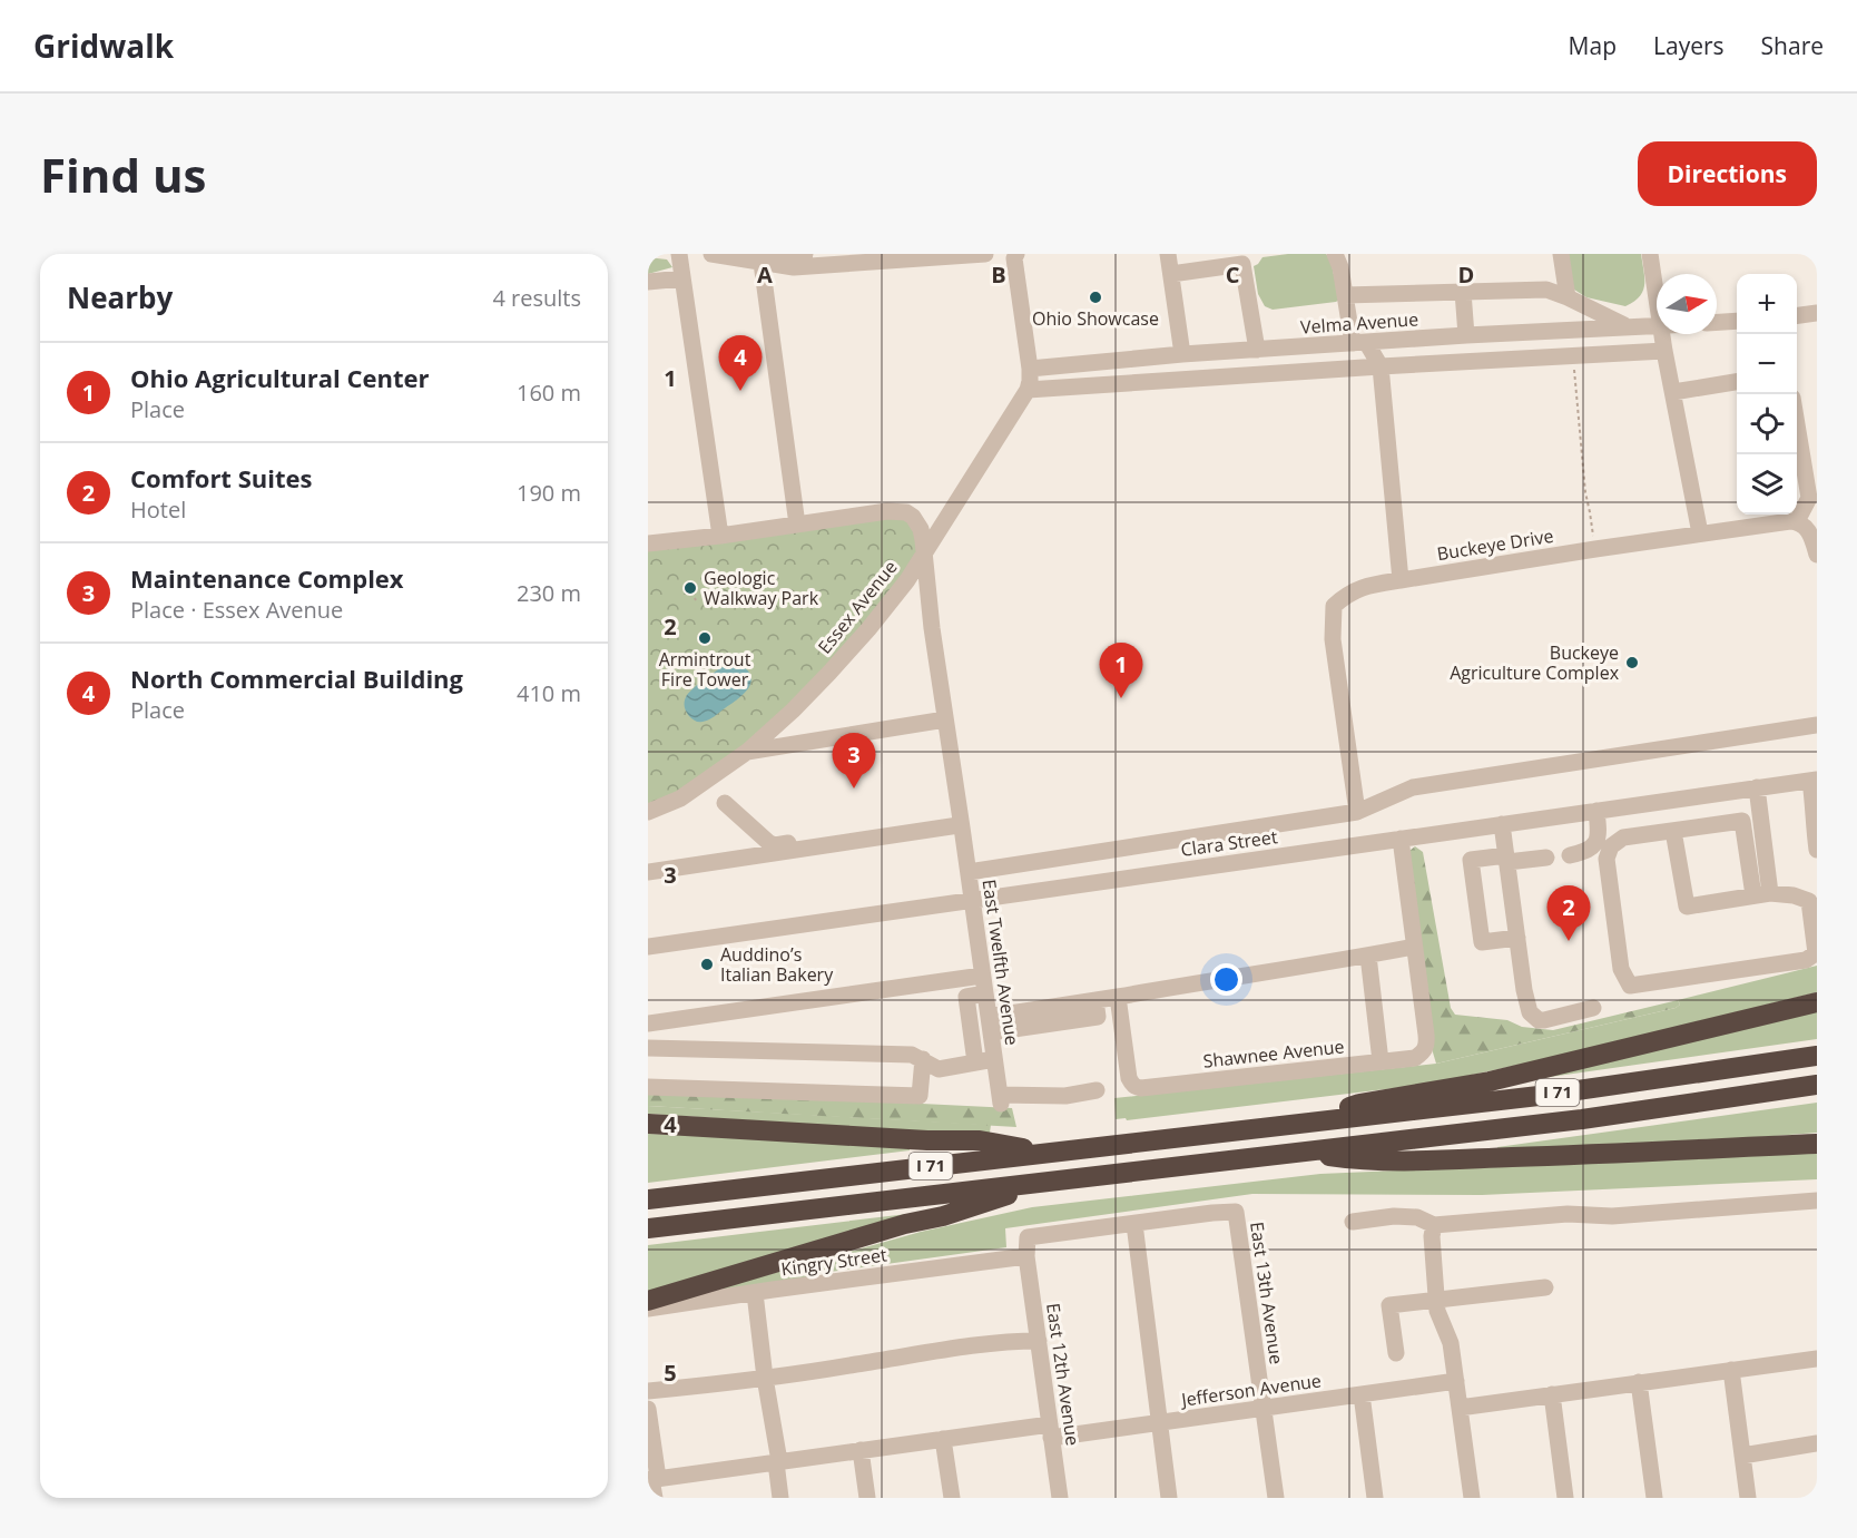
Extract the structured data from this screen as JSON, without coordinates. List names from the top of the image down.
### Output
{
  "streets": {
    "highway": ["I 71"],
    "street": [
      "Velma Avenue",
      "Buckeye Drive",
      "Essex Avenue",
      "Clara Street",
      "East Twelfth Avenue",
      "Shawnee Avenue",
      "Kingry Street",
      "East 13th Avenue",
      "East 12th Avenue",
      "Jefferson Avenue"
    ]
  },
  "crossings": [
    ["Velma Avenue", "Essex Avenue"],
    ["Essex Avenue", "East Twelfth Avenue"],
    ["Clara Street", "East Twelfth Avenue"],
    ["Clara Street", "Shawnee Avenue"],
    ["Kingry Street", "East 12th Avenue"],
    ["East 13th Avenue", "Jefferson Avenue"],
    ["East 12th Avenue", "Jefferson Avenue"]
  ],
  "places": [
    "Ohio Showcase",
    "Geologic Walkway Park",
    "Armintrout Fire Tower",
    "Buckeye Agriculture Complex",
    "Auddino’s Italian Bakery"
  ],
  "north": "right",
  "page": {
    "header": "Gridwalk",
    "nav": ["Map", "Layers", "Share"],
    "buttons": "Directions",
    "title": "Find us",
    "heading": ["Nearby", "4 results"],
    "map_buttons": ["+", "−"],
    "pins": [
      "4",
      "1",
      "3",
      "2"
    ],
    "list": [
      {
        "mark": "1",
        "name": "Ohio Agricultural Center",
        "note": "Place",
        "value": "160 m"
      },
      {
        "mark": "2",
        "name": "Comfort Suites",
        "note": "Hotel",
        "value": "190 m"
      },
      {
        "mark": "3",
        "name": "Maintenance Complex",
        "note": "Place · Essex Avenue",
        "value": "230 m"
      },
      {
        "mark": "4",
        "name": "North Commercial Building",
        "note": "Place",
        "value": "410 m"
      }
    ]
  },
  "grid": {
    "columns": [
      "A",
      "B",
      "C",
      "D"
    ],
    "rows": [
      "1",
      "2",
      "3",
      "4",
      "5"
    ]
  }
}
